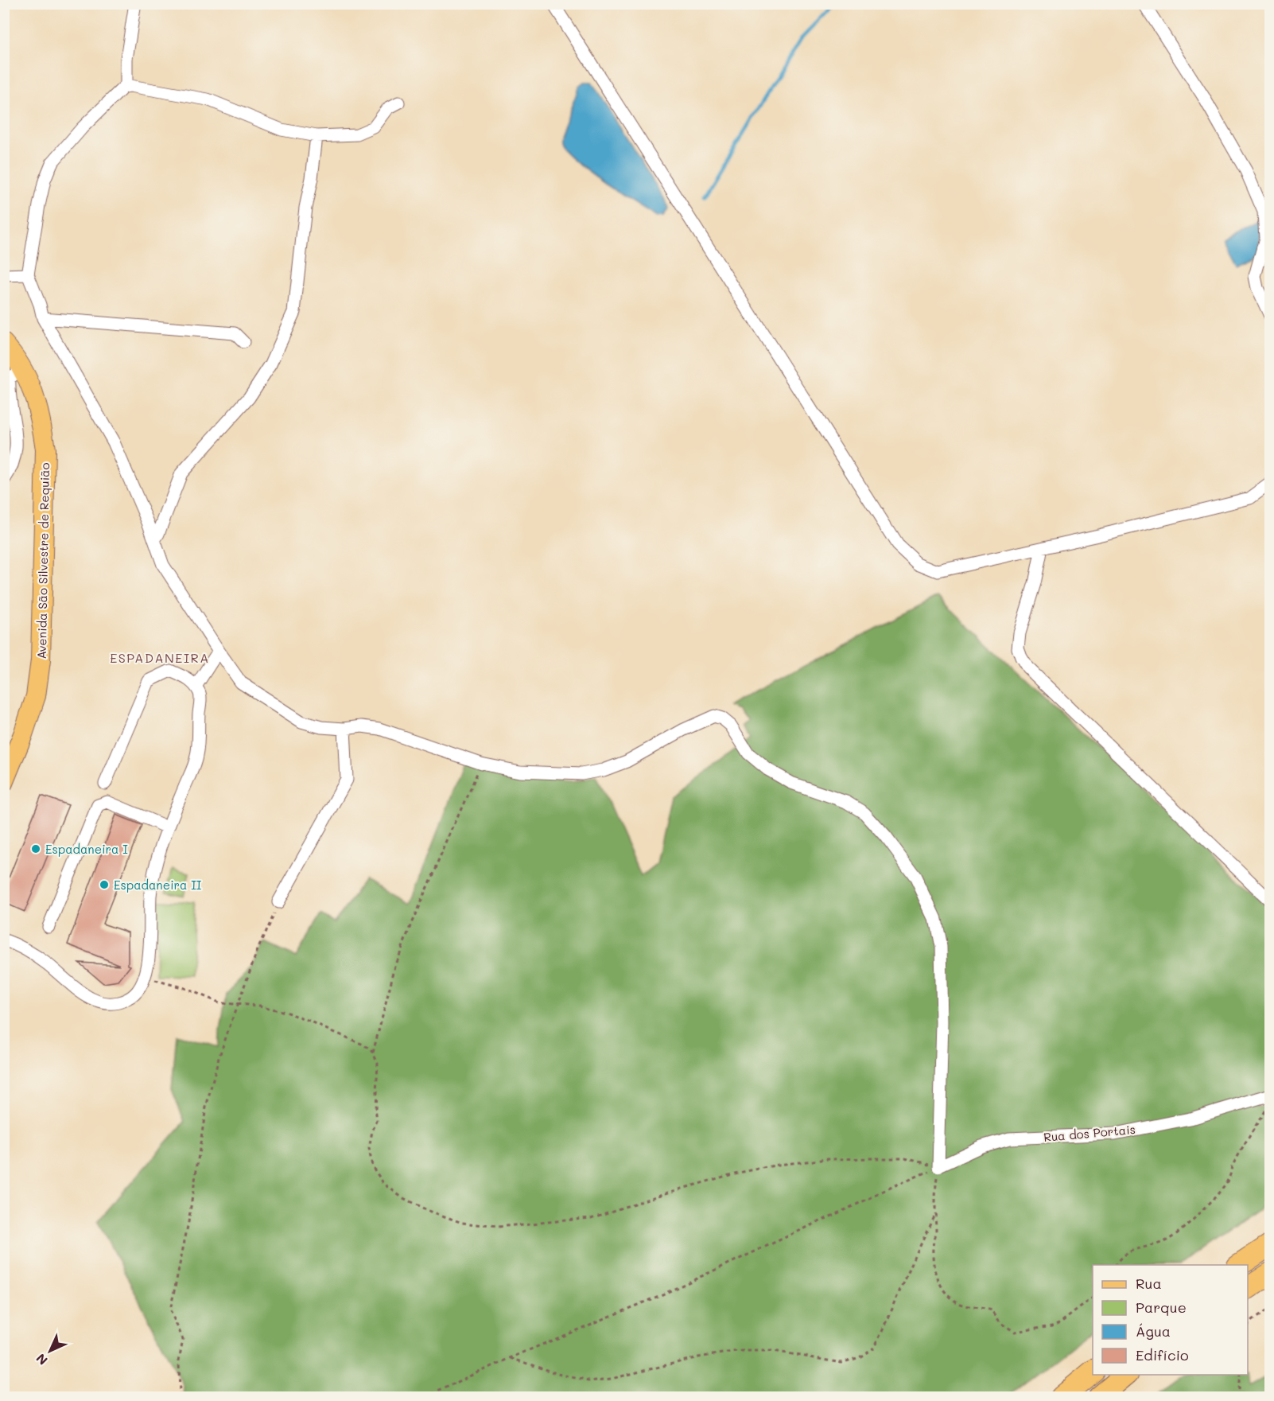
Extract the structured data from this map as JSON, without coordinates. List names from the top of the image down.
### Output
{
  "streets": {
    "main road": ["Avenida São Silvestre de Requião"],
    "street": ["Rua dos Portais"]
  },
  "districts": ["ESPADANEIRA"],
  "places": ["Espadaneira I", "Espadaneira II"],
  "legend": [
    "Rua",
    "Parque",
    "Água",
    "Edifício"
  ],
  "north": "bottom left"
}
